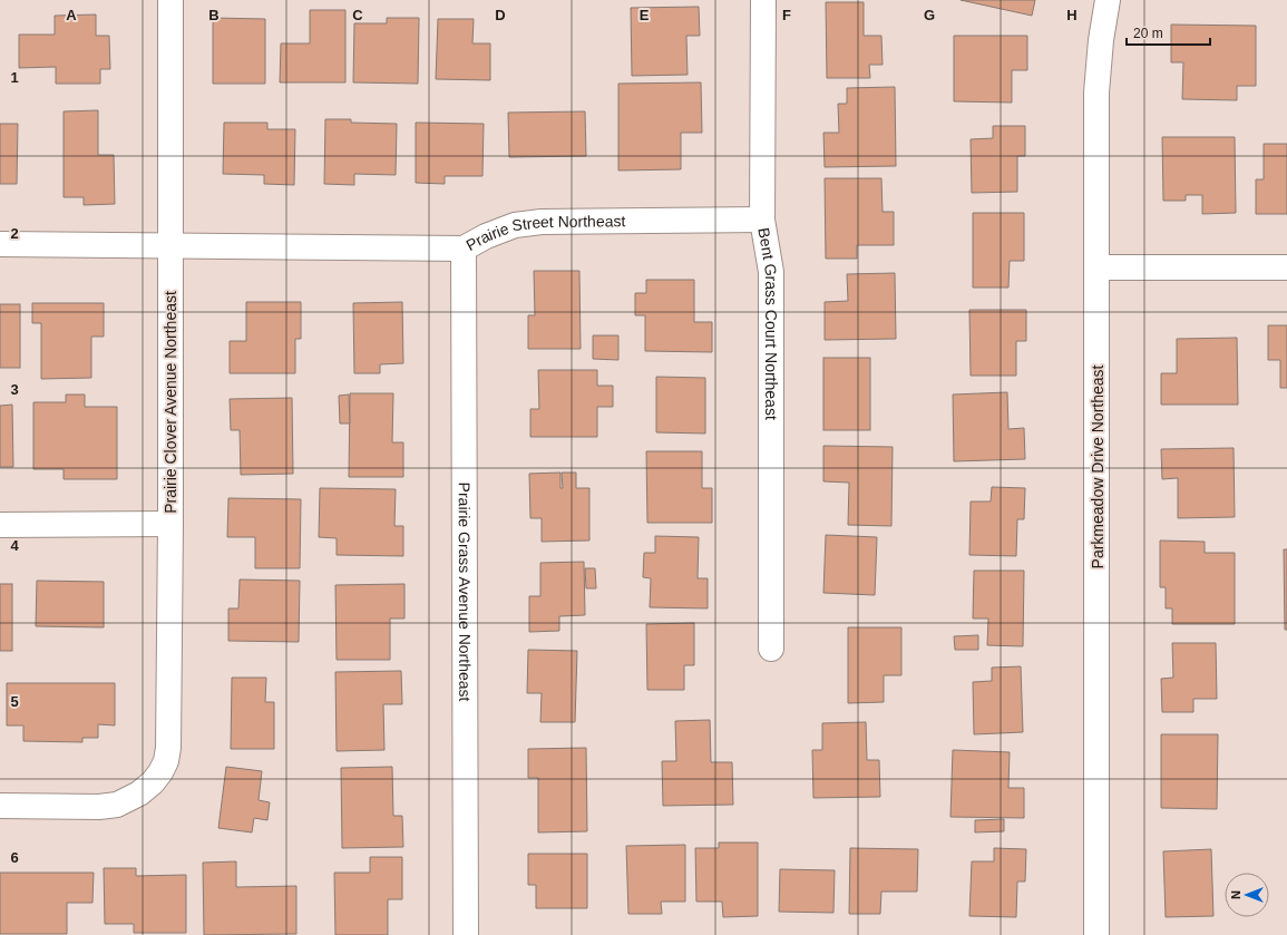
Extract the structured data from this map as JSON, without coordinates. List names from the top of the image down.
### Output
{
  "streets": {
    "street": [
      "Prairie Street Northeast",
      "Bent Grass Court Northeast",
      "Prairie Clover Avenue Northeast",
      "Parkmeadow Drive Northeast",
      "Prairie Grass Avenue Northeast"
    ]
  },
  "crossings": [
    ["Prairie Street Northeast", "Bent Grass Court Northeast"],
    ["Prairie Street Northeast", "Prairie Clover Avenue Northeast"],
    ["Prairie Street Northeast", "Prairie Grass Avenue Northeast"]
  ],
  "scale_bar": "20 m",
  "north": "left",
  "grid": {
    "columns": [
      "A",
      "B",
      "C",
      "D",
      "E",
      "F",
      "G",
      "H"
    ],
    "rows": [
      "1",
      "2",
      "3",
      "4",
      "5",
      "6"
    ]
  }
}
